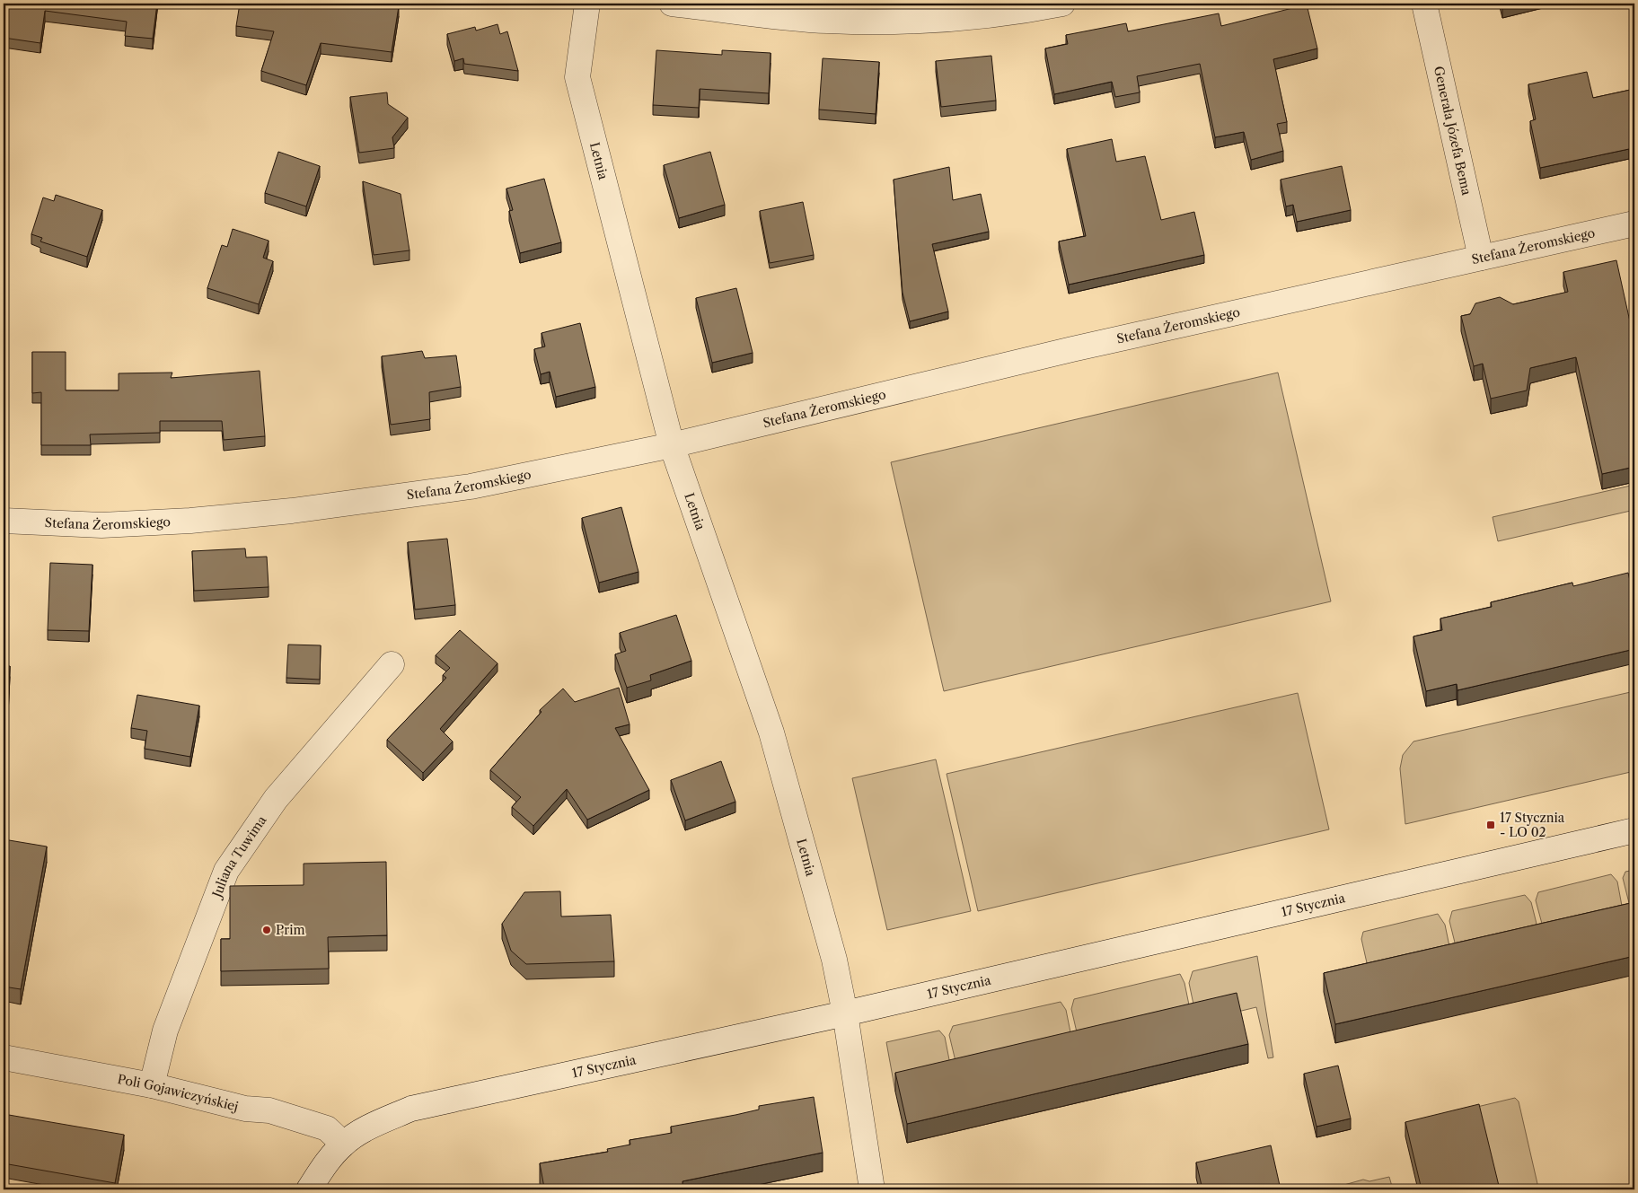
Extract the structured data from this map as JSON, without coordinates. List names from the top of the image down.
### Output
{
  "streets": {
    "street": [
      "Generała Józefa Bema",
      "Letnia",
      "Stefana Żeromskiego",
      "Juliana Tuwima",
      "17 Stycznia",
      "Poli Gojawiczyńskiej"
    ]
  },
  "crossings": [
    ["Generała Józefa Bema", "Stefana Żeromskiego"],
    ["Letnia", "Stefana Żeromskiego"],
    ["Letnia", "17 Stycznia"],
    ["Juliana Tuwima", "Poli Gojawiczyńskiej"],
    ["17 Stycznia", "Poli Gojawiczyńskiej"]
  ],
  "places": {
    "transit": ["17 Stycznia - LO 02"],
    "other": ["Prim"]
  }
}
